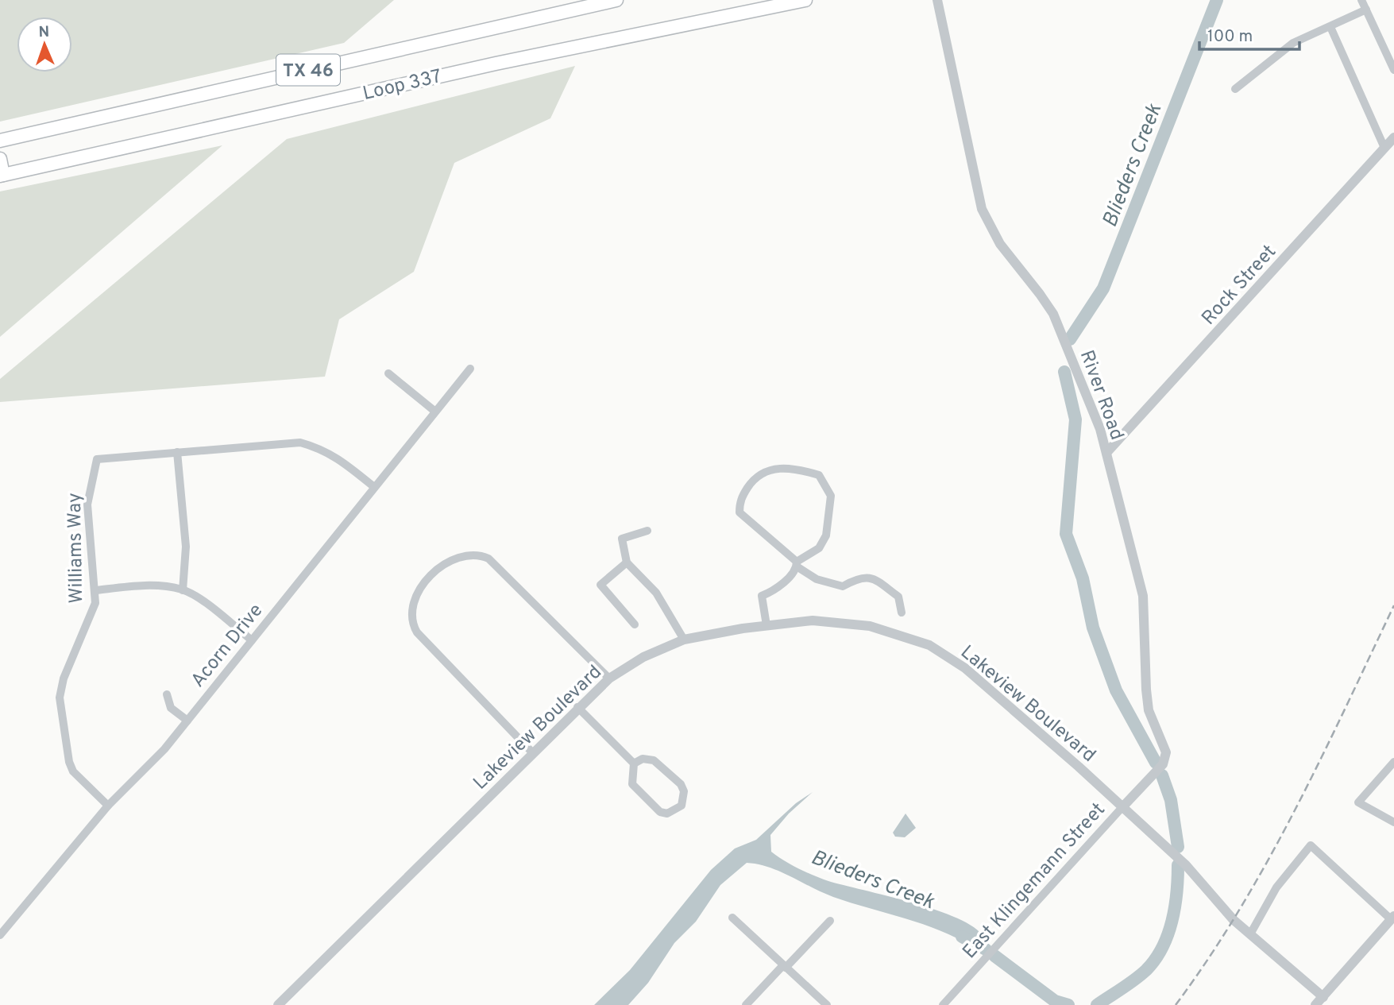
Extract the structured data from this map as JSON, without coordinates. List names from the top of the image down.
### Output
{
  "streets": {
    "main road": ["TX 46", "Loop 337"],
    "street": [
      "Rock Street",
      "River Road",
      "Williams Way",
      "Acorn Drive",
      "Lakeview Boulevard",
      "East Klingemann Street"
    ]
  },
  "crossings": [
    ["Rock Street", "River Road"],
    ["River Road", "Lakeview Boulevard"],
    ["River Road", "East Klingemann Street"],
    ["Williams Way", "Acorn Drive"],
    ["Lakeview Boulevard", "East Klingemann Street"]
  ],
  "water": ["Blieders Creek"],
  "scale_bar": "100 m",
  "north": "top"
}
